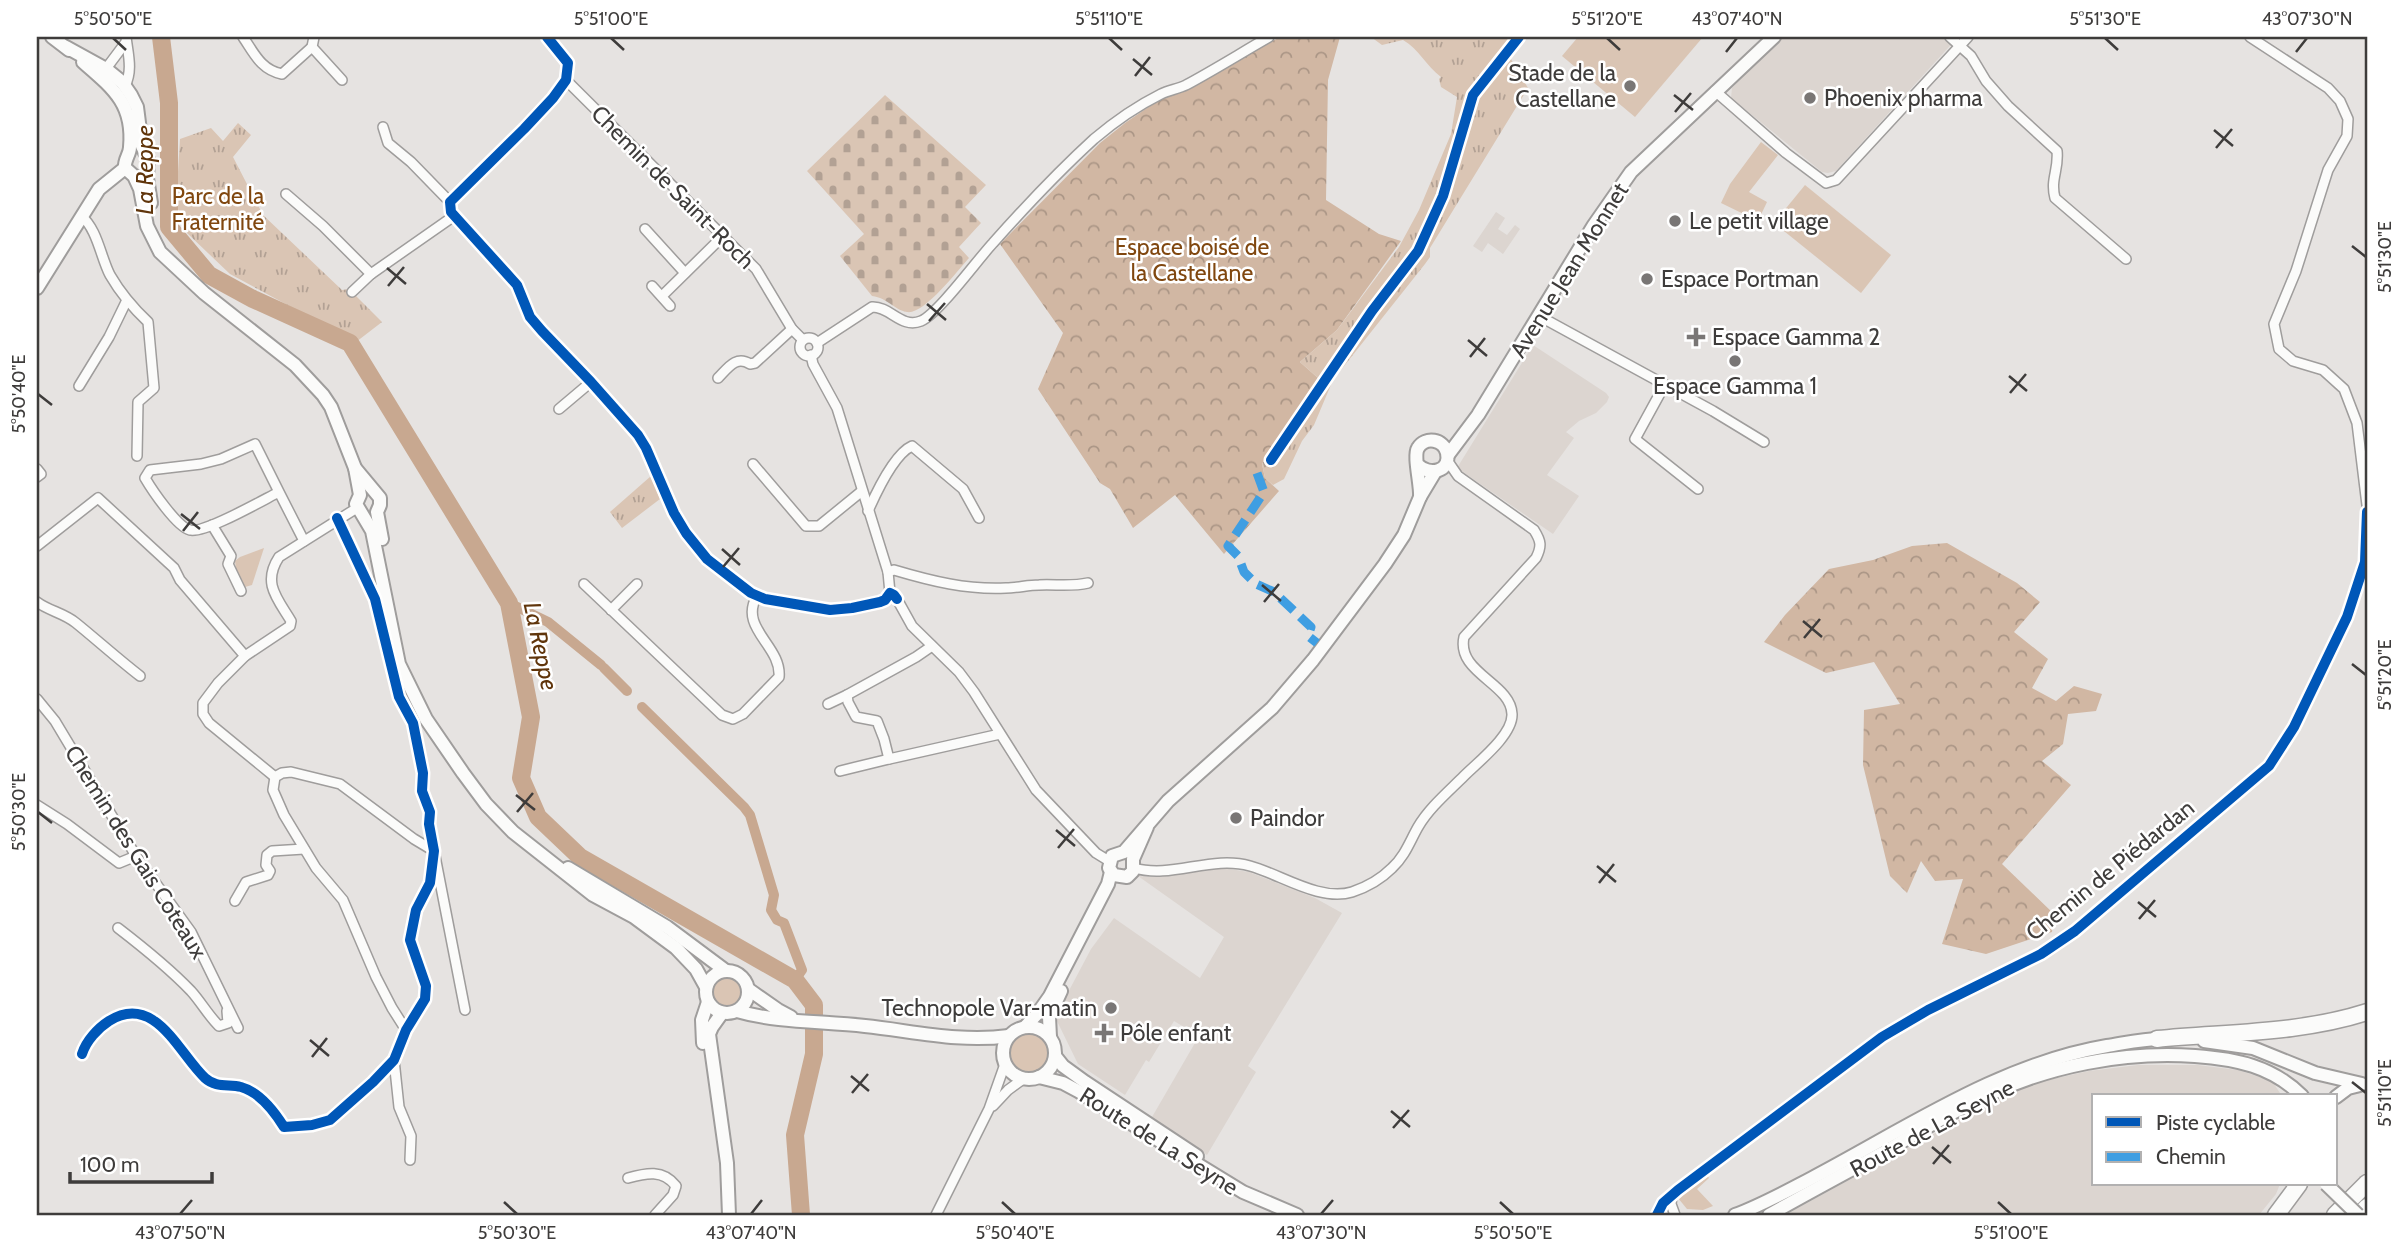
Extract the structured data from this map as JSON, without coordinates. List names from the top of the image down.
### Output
{
  "streets": {
    "main road": ["Avenue Jean Monnet", "Route de La Seyne"],
    "street": ["Chemin de Saint-Roch", "Chemin des Gais Coteaux", "Chemin de Piédardan"]
  },
  "water": ["La Reppe"],
  "parks": ["Parc de la Fraternité", "Espace boisé de la Castellane"],
  "places": {
    "other": [
      "Stade de la Castellane",
      "Phoenix pharma",
      "Le petit village",
      "Espace Portman",
      "Espace Gamma 1",
      "Paindor",
      "Technopole Var-matin"
    ],
    "health": ["Espace Gamma 2", "Pôle enfant"]
  },
  "legend": ["Piste cyclable", "Chemin"],
  "scale_bar": "100 m",
  "coordinates": [
    "5°50'50\"E",
    "5°51'00\"E",
    "5°51'10\"E",
    "5°51'20\"E",
    "43°07'40\"N",
    "5°51'30\"E",
    "43°07'30\"N",
    "5°50'40\"E",
    "5°50'30\"E",
    "43°07'50\"N"
  ]
}
